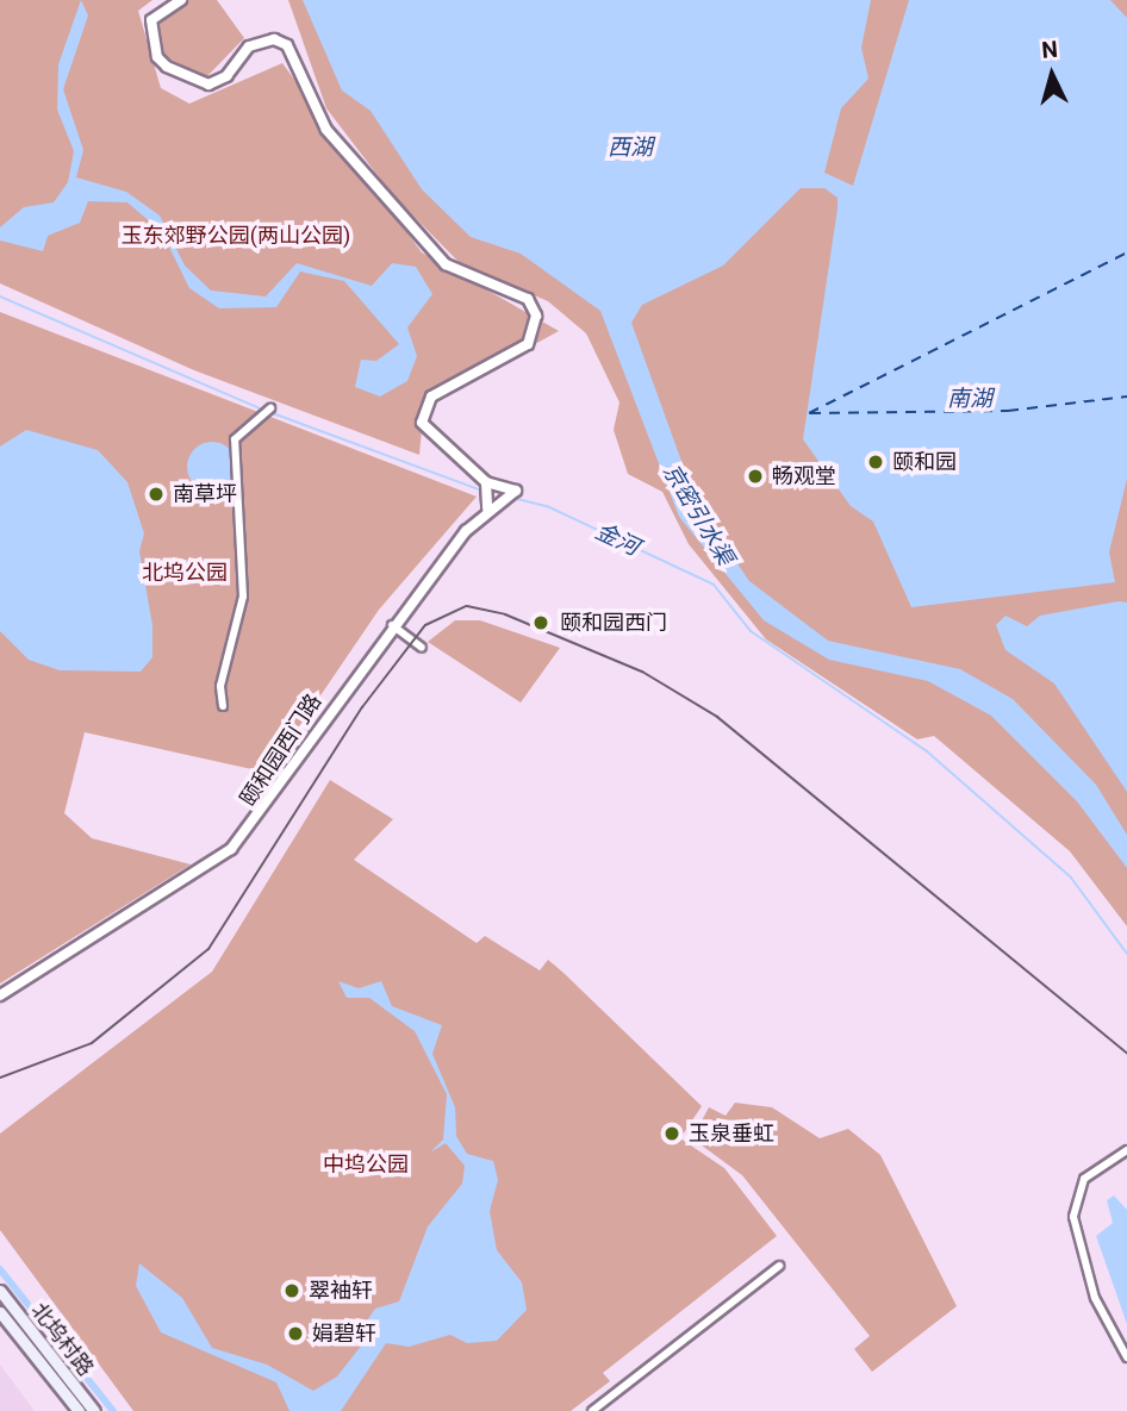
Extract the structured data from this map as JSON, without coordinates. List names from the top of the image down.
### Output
{
  "streets": {
    "main road": ["北坞村路"],
    "street": ["颐和园西门路"]
  },
  "water": [
    "西湖",
    "南湖",
    "京密引水渠",
    "金河"
  ],
  "parks": ["玉东郊野公园(两山公园)", "北坞公园", "中坞公园"],
  "places": [
    "颐和园",
    "畅观堂",
    "南草坪",
    "颐和园西门",
    "玉泉垂虹",
    "翠袖轩",
    "娟碧轩"
  ],
  "north": "top"
}
